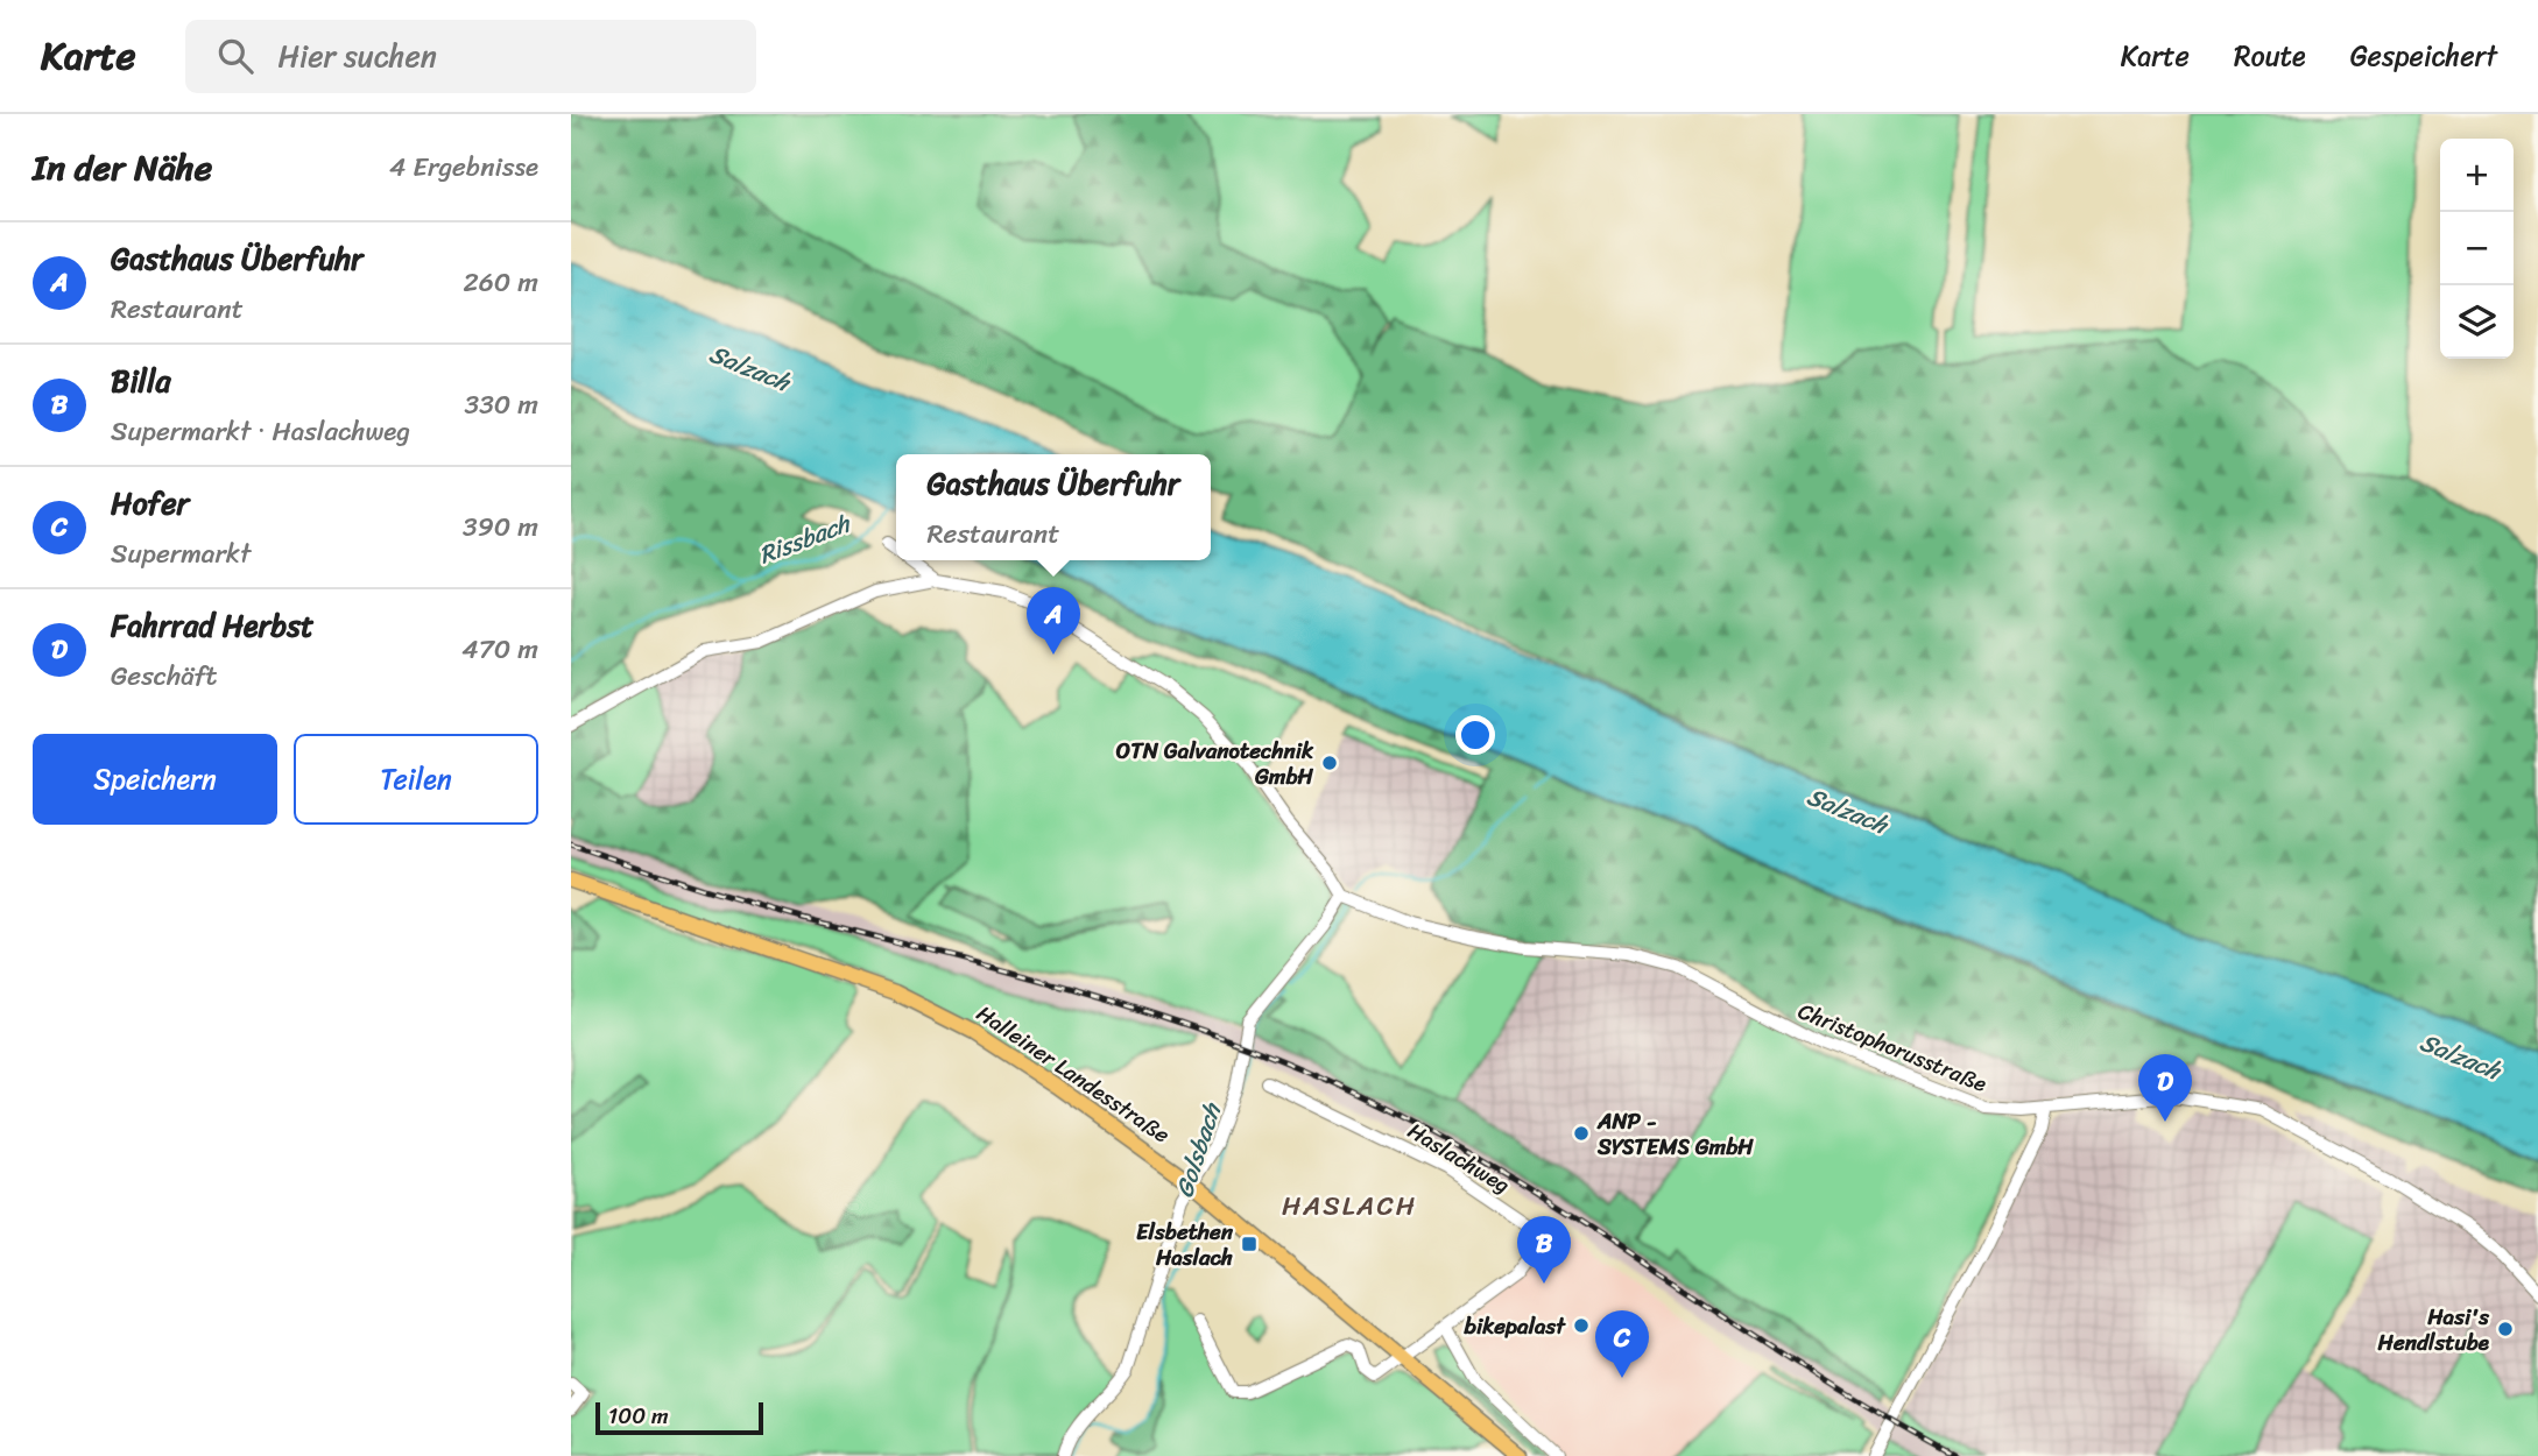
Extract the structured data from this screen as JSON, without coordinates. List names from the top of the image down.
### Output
{
  "streets": {
    "main road": ["Halleiner Landesstraße"],
    "street": ["Christophorusstraße", "Haslachweg"]
  },
  "crossings": [
    ["Halleiner Landesstraße", "Haslachweg"]
  ],
  "districts": ["HASLACH"],
  "water": ["Salzach", "Rissbach", "Golsbach"],
  "places": {
    "other": [
      "OTN Galvanotechnik GmbH",
      "ANP - SYSTEMS GmbH",
      "bikepalast",
      "Hasi's Hendlstube"
    ],
    "transit": ["Elsbethen Haslach"]
  },
  "scale_bar": "100 m",
  "page": {
    "header": "Karte",
    "search": "Hier suchen",
    "nav": ["Karte", "Route", "Gespeichert"],
    "heading": ["In der Nähe", "4 Ergebnisse"],
    "map_buttons": ["+", "−"],
    "list": [
      {
        "mark": "A",
        "name": "Gasthaus Überfuhr",
        "note": "Restaurant",
        "value": "260 m"
      },
      {
        "mark": "B",
        "name": "Billa",
        "note": "Supermarkt · Haslachweg",
        "value": "330 m"
      },
      {
        "mark": "C",
        "name": "Hofer",
        "note": "Supermarkt",
        "value": "390 m"
      },
      {
        "mark": "D",
        "name": "Fahrrad Herbst",
        "note": "Geschäft",
        "value": "470 m"
      }
    ],
    "popup": ["Gasthaus Überfuhr", "Restaurant"],
    "pins": [
      "A",
      "D",
      "B",
      "C"
    ],
    "buttons": ["Speichern", "Teilen"],
    "scale": "100 m"
  }
}
